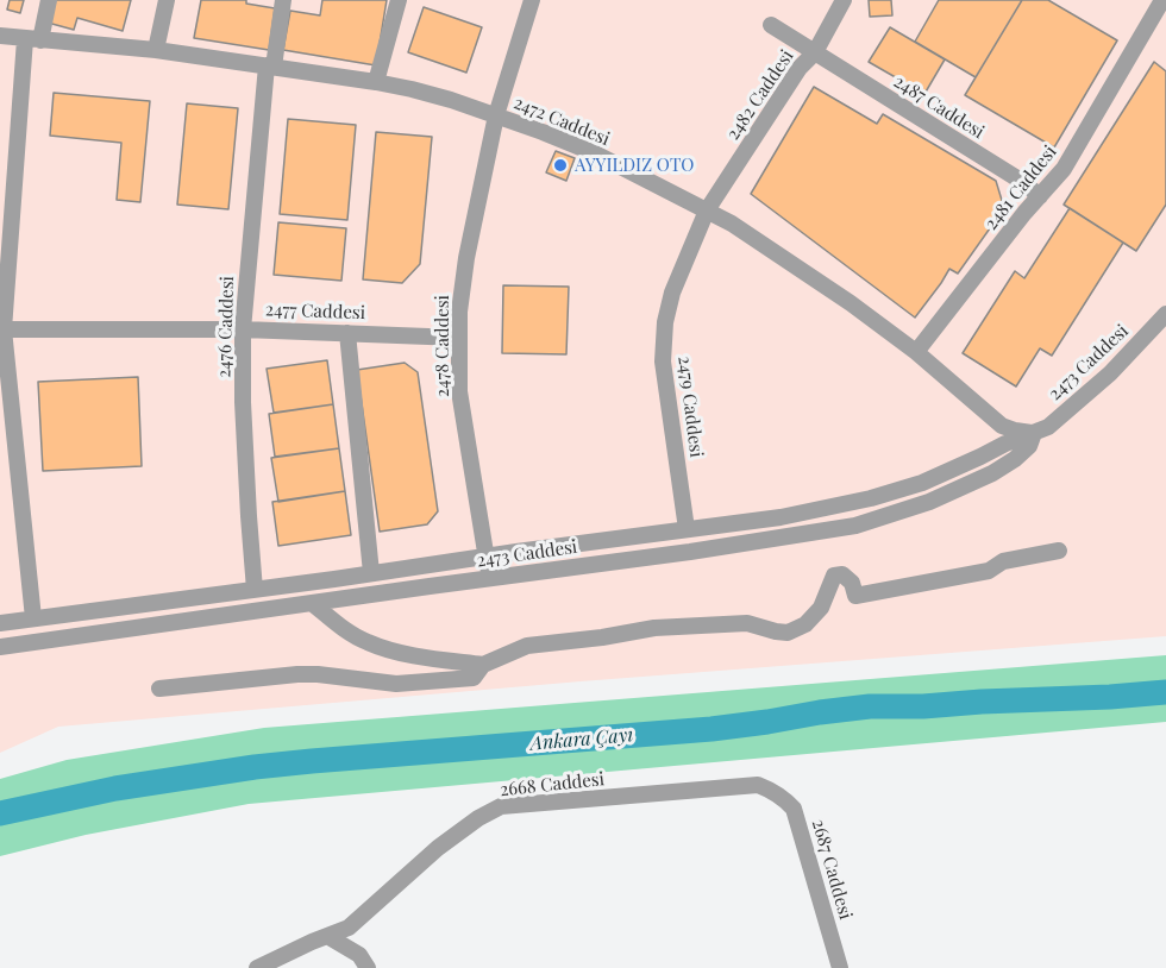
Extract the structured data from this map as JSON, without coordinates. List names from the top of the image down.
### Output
{
  "streets": {
    "street": [
      "2482 Caddesi",
      "2487 Caddesi",
      "2472 Caddesi",
      "2481 Caddesi",
      "2477 Caddesi",
      "2476 Caddesi",
      "2478 Caddesi",
      "2473 Caddesi",
      "2479 Caddesi",
      "2668 Caddesi",
      "2687 Caddesi"
    ]
  },
  "crossings": [
    ["2482 Caddesi", "2487 Caddesi"],
    ["2482 Caddesi", "2472 Caddesi"],
    ["2482 Caddesi", "2479 Caddesi"],
    ["2487 Caddesi", "2481 Caddesi"],
    ["2472 Caddesi", "2481 Caddesi"],
    ["2472 Caddesi", "2476 Caddesi"],
    ["2472 Caddesi", "2478 Caddesi"],
    ["2472 Caddesi", "2473 Caddesi"],
    ["2472 Caddesi", "2479 Caddesi"],
    ["2477 Caddesi", "2476 Caddesi"],
    ["2477 Caddesi", "2478 Caddesi"],
    ["2476 Caddesi", "2473 Caddesi"],
    ["2478 Caddesi", "2473 Caddesi"],
    ["2473 Caddesi", "2479 Caddesi"],
    ["2668 Caddesi", "2687 Caddesi"]
  ],
  "water": ["Ankara Çayı"],
  "places": ["AYYILDIZ OTO"]
}
